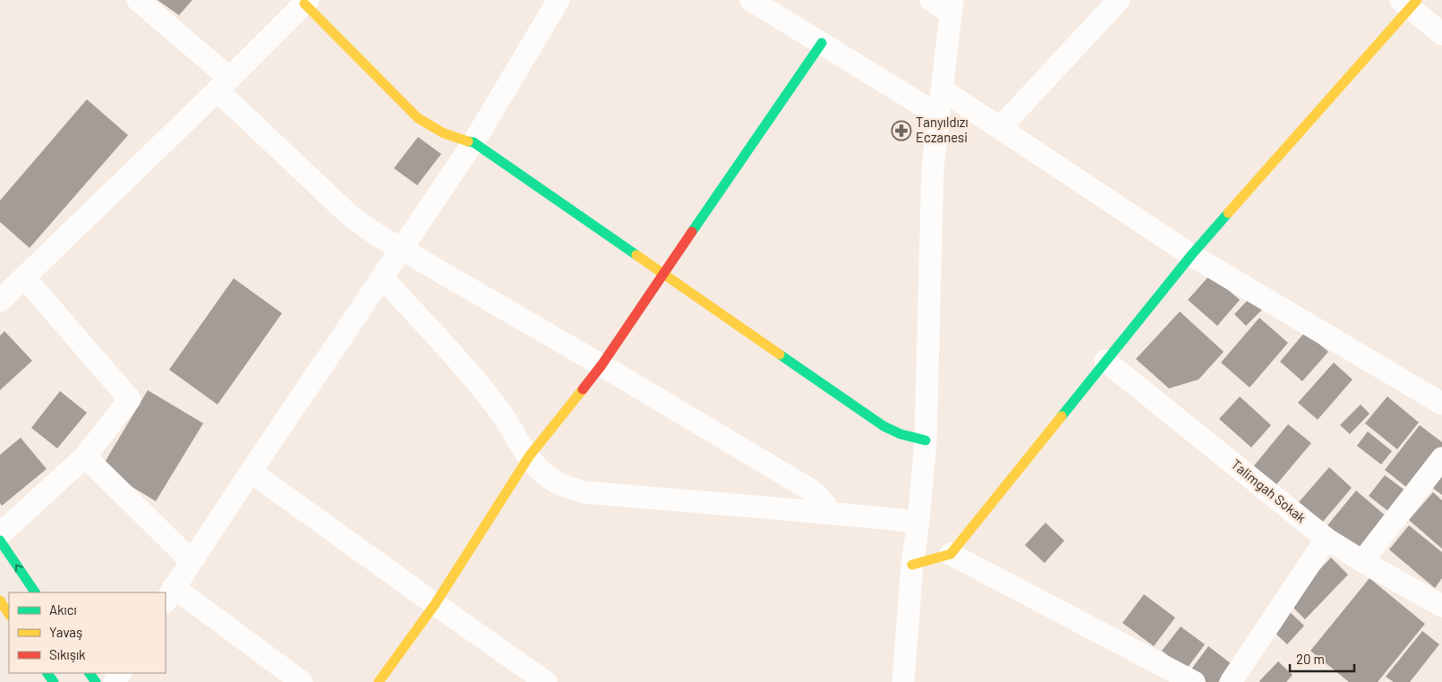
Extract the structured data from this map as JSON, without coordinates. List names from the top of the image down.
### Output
{
  "streets": {
    "street": ["Talimgah Sokak"]
  },
  "places": {
    "pharmacy": ["Tanyıldızı Eczanesi"]
  },
  "legend": ["Akıcı", "Yavaş", "Sıkışık"],
  "scale_bar": "20 m"
}
